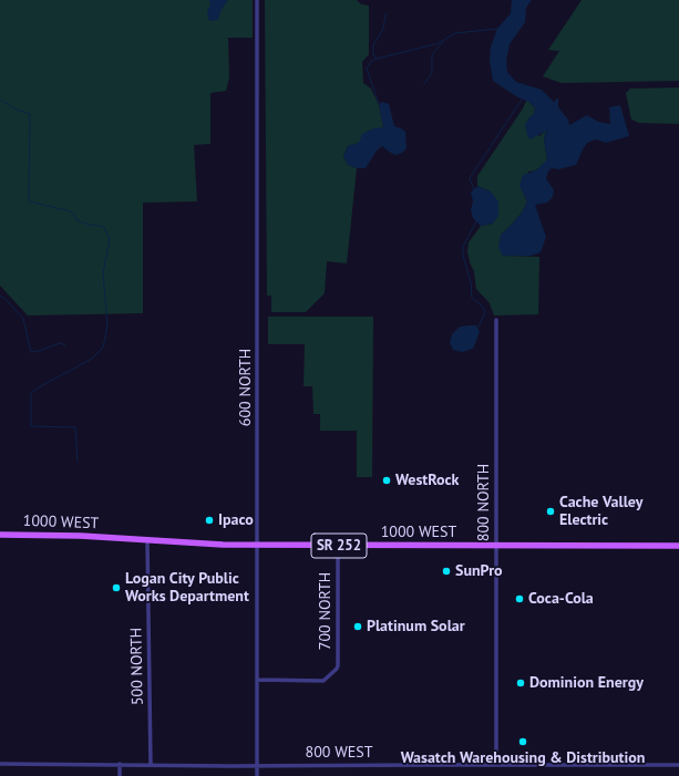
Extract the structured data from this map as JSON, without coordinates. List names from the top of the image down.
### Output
{
  "streets": {
    "main road": ["1000 WEST", "SR 252"],
    "street": [
      "600 NORTH",
      "800 NORTH",
      "700 NORTH",
      "500 NORTH",
      "800 WEST"
    ]
  },
  "crossings": [
    ["600 NORTH", "1000 WEST"],
    ["600 NORTH", "700 NORTH"],
    ["600 NORTH", "800 WEST"],
    ["800 NORTH", "1000 WEST"],
    ["800 NORTH", "800 WEST"],
    ["1000 WEST", "700 NORTH"],
    ["1000 WEST", "500 NORTH"],
    ["500 NORTH", "800 WEST"]
  ],
  "places": [
    "WestRock",
    "Cache Valley Electric",
    "Ipaco",
    "SunPro",
    "Logan City Public Works Department",
    "Coca-Cola",
    "Platinum Solar",
    "Dominion Energy",
    "Wasatch Warehousing & Distribution"
  ]
}
